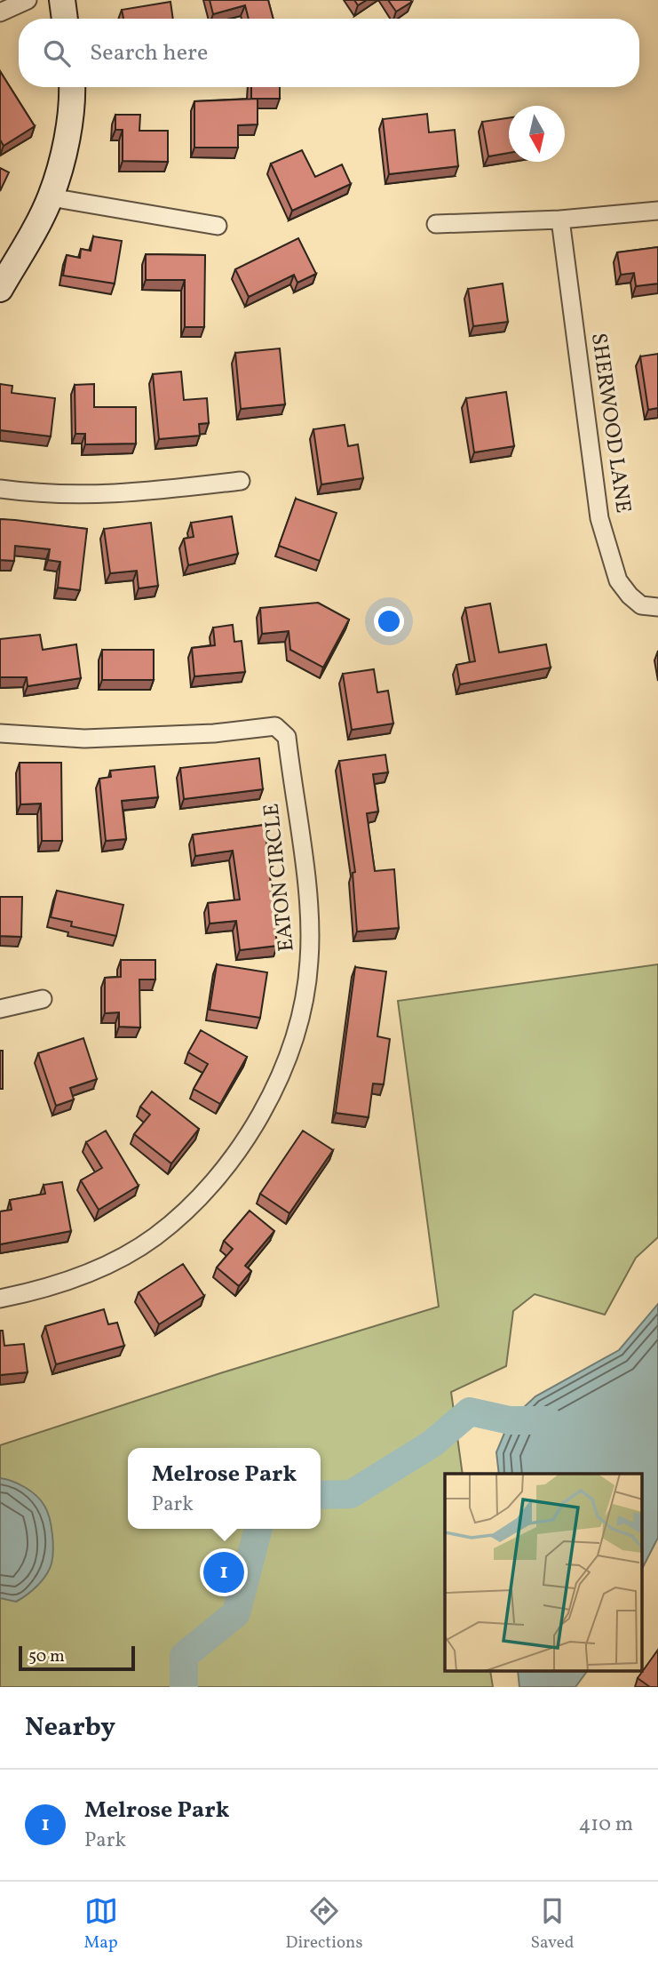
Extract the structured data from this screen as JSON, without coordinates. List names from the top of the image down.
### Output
{
  "streets": {
    "street": ["SHERWOOD LANE", "EATON CIRCLE"]
  },
  "scale_bar": "50 m",
  "north": "bottom",
  "page": {
    "search": "Search here",
    "popup": ["Melrose Park", "Park"],
    "pins": "1",
    "scale": "50 m",
    "heading": "Nearby",
    "list": [
      {
        "mark": "1",
        "name": "Melrose Park",
        "note": "Park",
        "value": "410 m"
      }
    ],
    "nav": ["Map", "Directions", "Saved"]
  }
}
